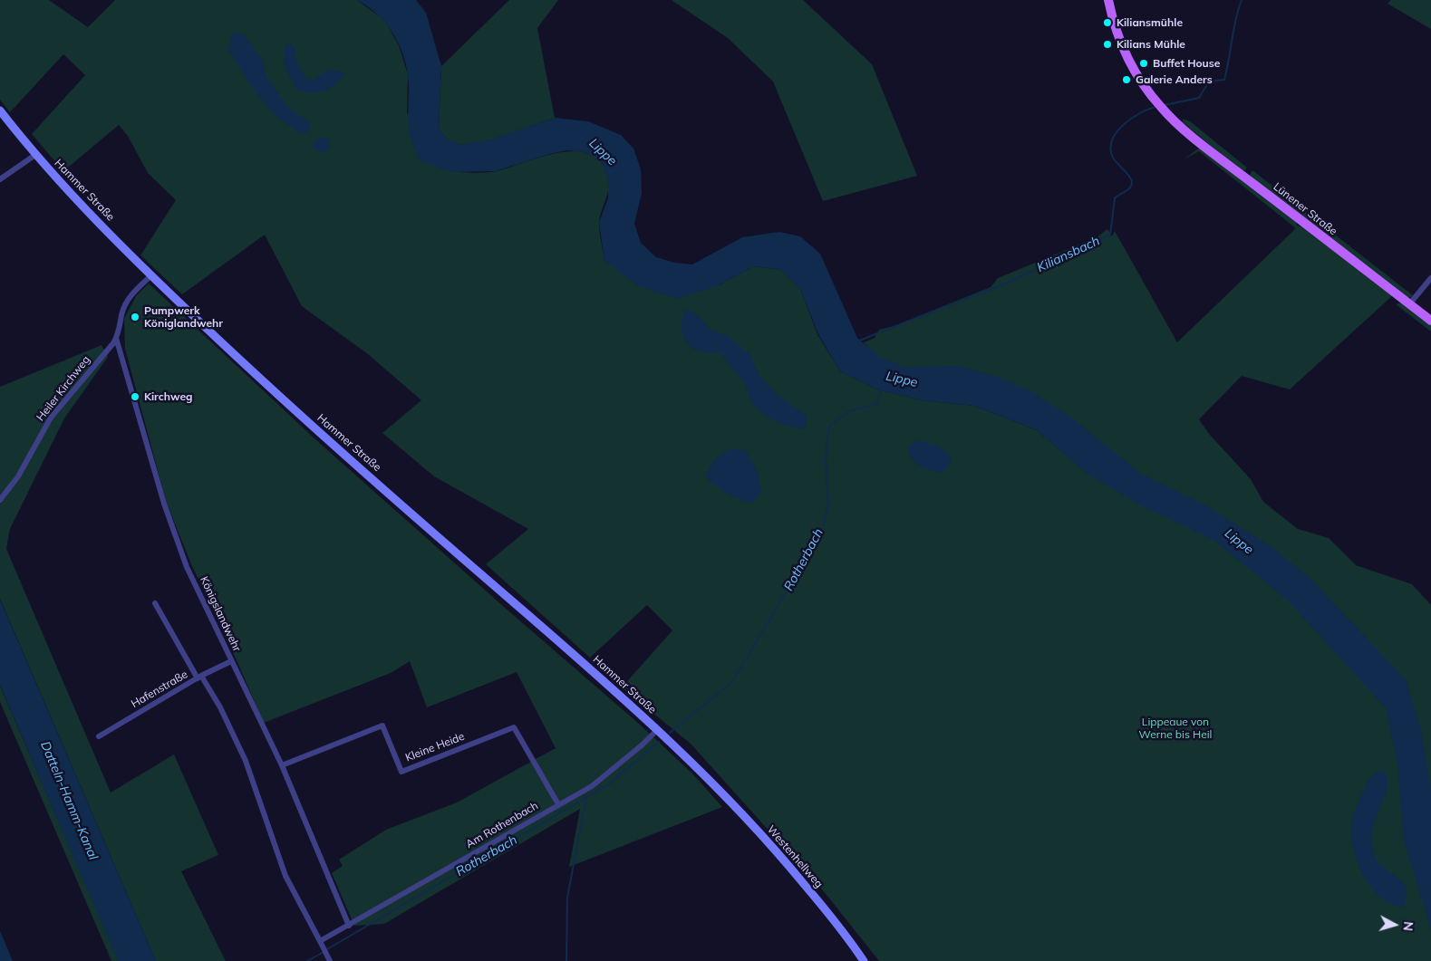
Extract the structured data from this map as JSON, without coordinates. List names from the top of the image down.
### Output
{
  "streets": {
    "main road": ["Hammer Straße", "Lünener Straße", "Westenhellweg"],
    "street": [
      "Heiler Kirchweg",
      "Königslandwehr",
      "Hafenstraße",
      "Kleine Heide",
      "Am Rothenbach"
    ]
  },
  "crossings": [
    ["Hammer Straße", "Königslandwehr"],
    ["Hammer Straße", "Am Rothenbach"],
    ["Hammer Straße", "Westenhellweg"],
    ["Heiler Kirchweg", "Königslandwehr"],
    ["Königslandwehr", "Hafenstraße"],
    ["Königslandwehr", "Kleine Heide"],
    ["Königslandwehr", "Am Rothenbach"],
    ["Kleine Heide", "Am Rothenbach"]
  ],
  "water": [
    "Lippe",
    "Kiliansbach",
    "Rotherbach",
    "Datteln-Hamm-Kanal"
  ],
  "parks": ["Lippeaue von Werne bis Heil"],
  "places": [
    "Kiliansmühle",
    "Kilians Mühle",
    "Buffet House",
    "Galerie Anders",
    "Pumpwerk Königlandwehr",
    "Kirchweg"
  ],
  "north": "right"
}
